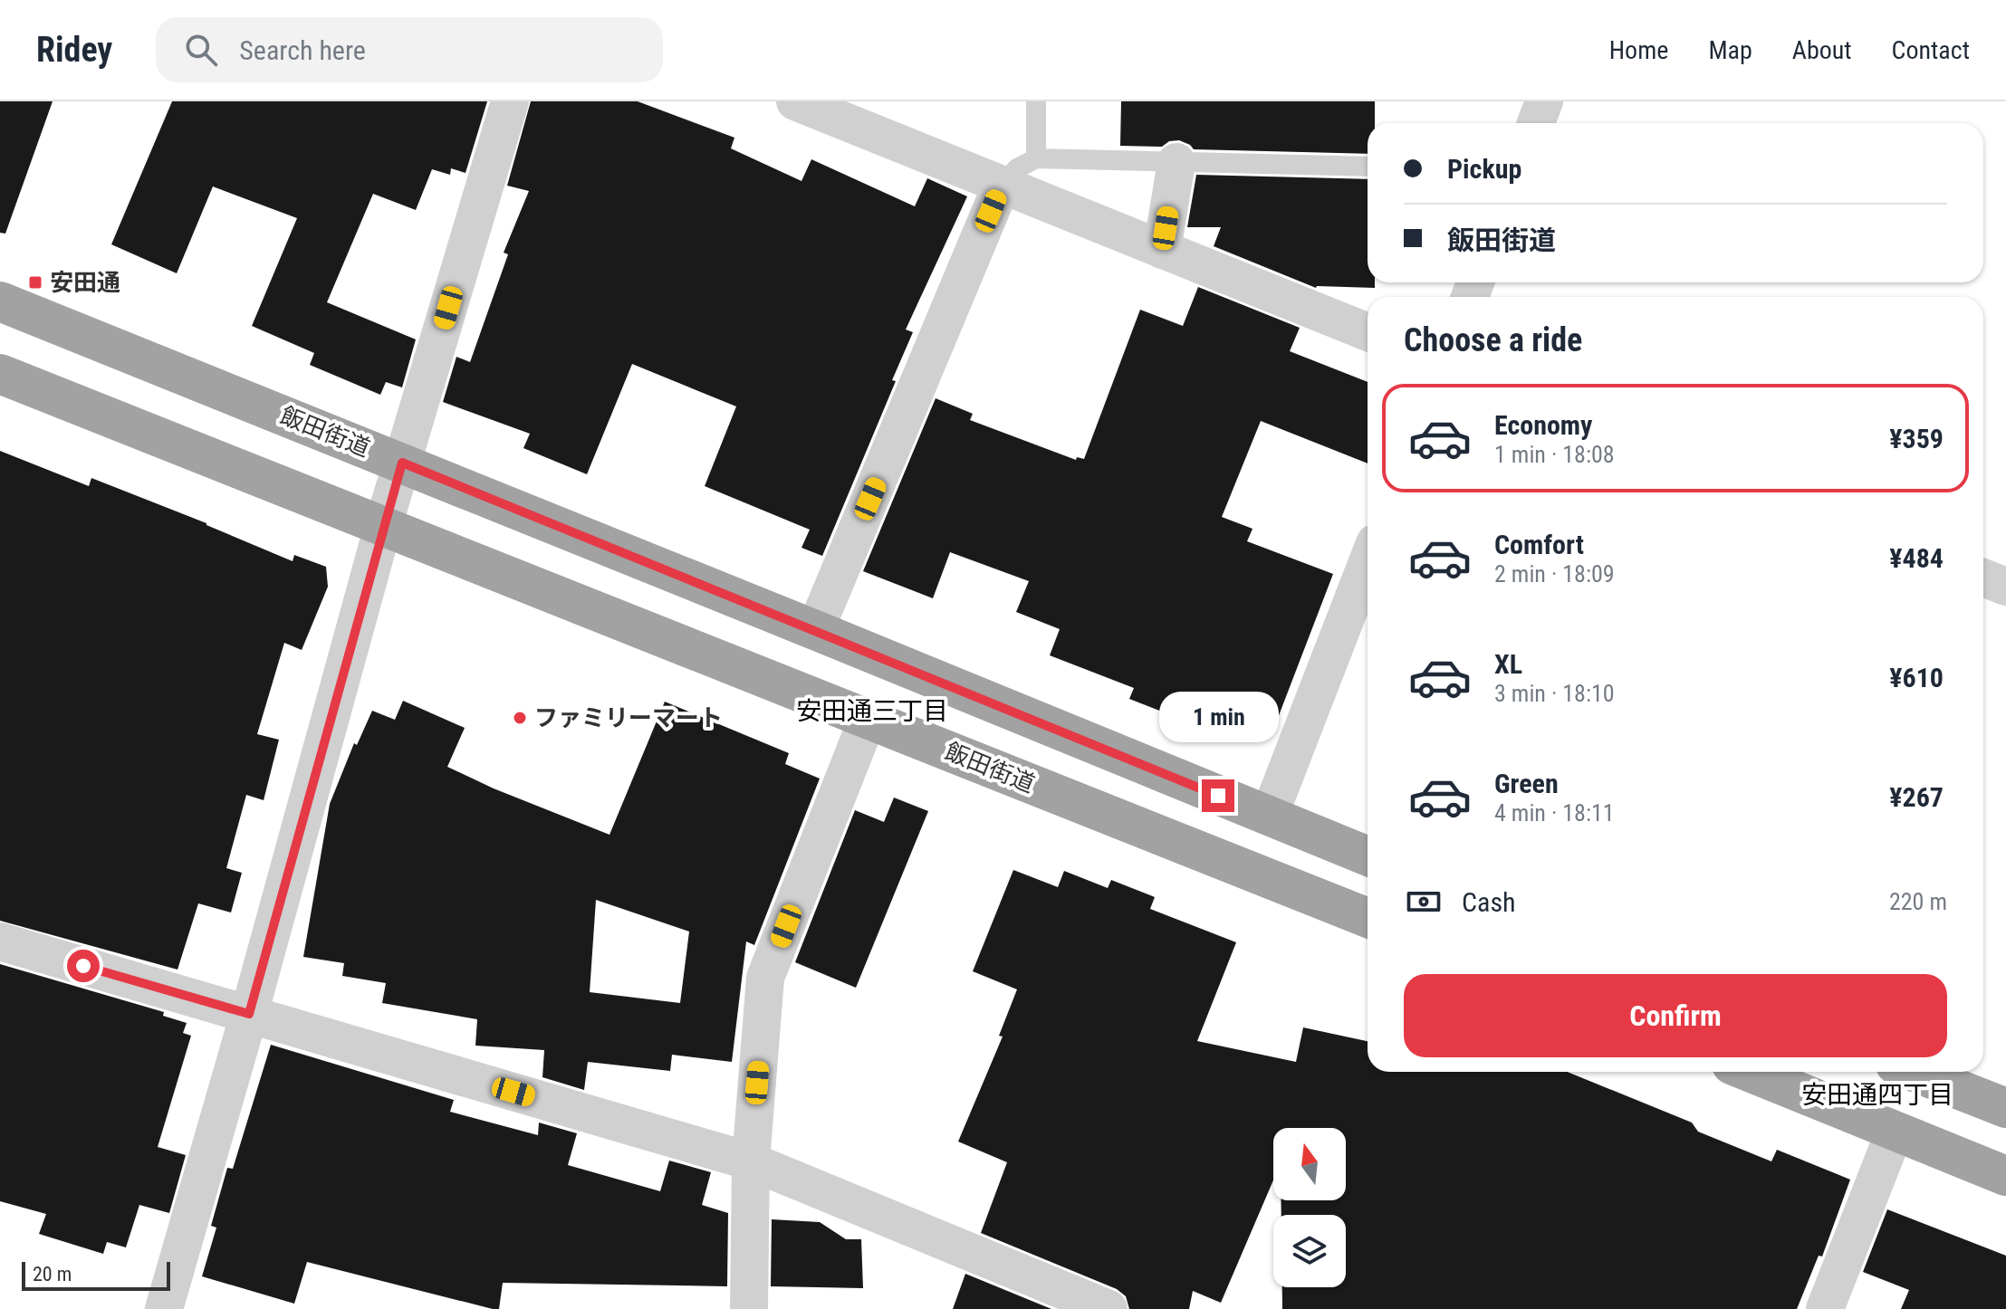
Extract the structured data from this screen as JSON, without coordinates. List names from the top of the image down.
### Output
{
  "streets": {
    "highway": ["飯田街道"]
  },
  "districts": ["安田通三丁目", "安田通四丁目"],
  "places": {
    "transit": ["安田通"],
    "other": ["ファミリーマート"]
  },
  "scale_bar": "20 m",
  "north": "top",
  "page": {
    "header": "Ridey",
    "search": "Search here",
    "nav": [
      "Home",
      "Map",
      "About",
      "Contact"
    ],
    "banner": ["Pickup", "飯田街道"],
    "heading": "Choose a ride",
    "list": [
      {
        "name": "Economy",
        "note": "1 min · 18:08",
        "value": "¥359"
      },
      {
        "name": "Comfort",
        "note": "2 min · 18:09",
        "value": "¥484"
      },
      {
        "name": "XL",
        "note": "3 min · 18:10",
        "value": "¥610"
      },
      {
        "name": "Green",
        "note": "4 min · 18:11",
        "value": "¥267"
      }
    ],
    "bubble": "1 min",
    "pay": ["Cash", "220 m"],
    "buttons": "Confirm",
    "scale": "20 m"
  }
}
